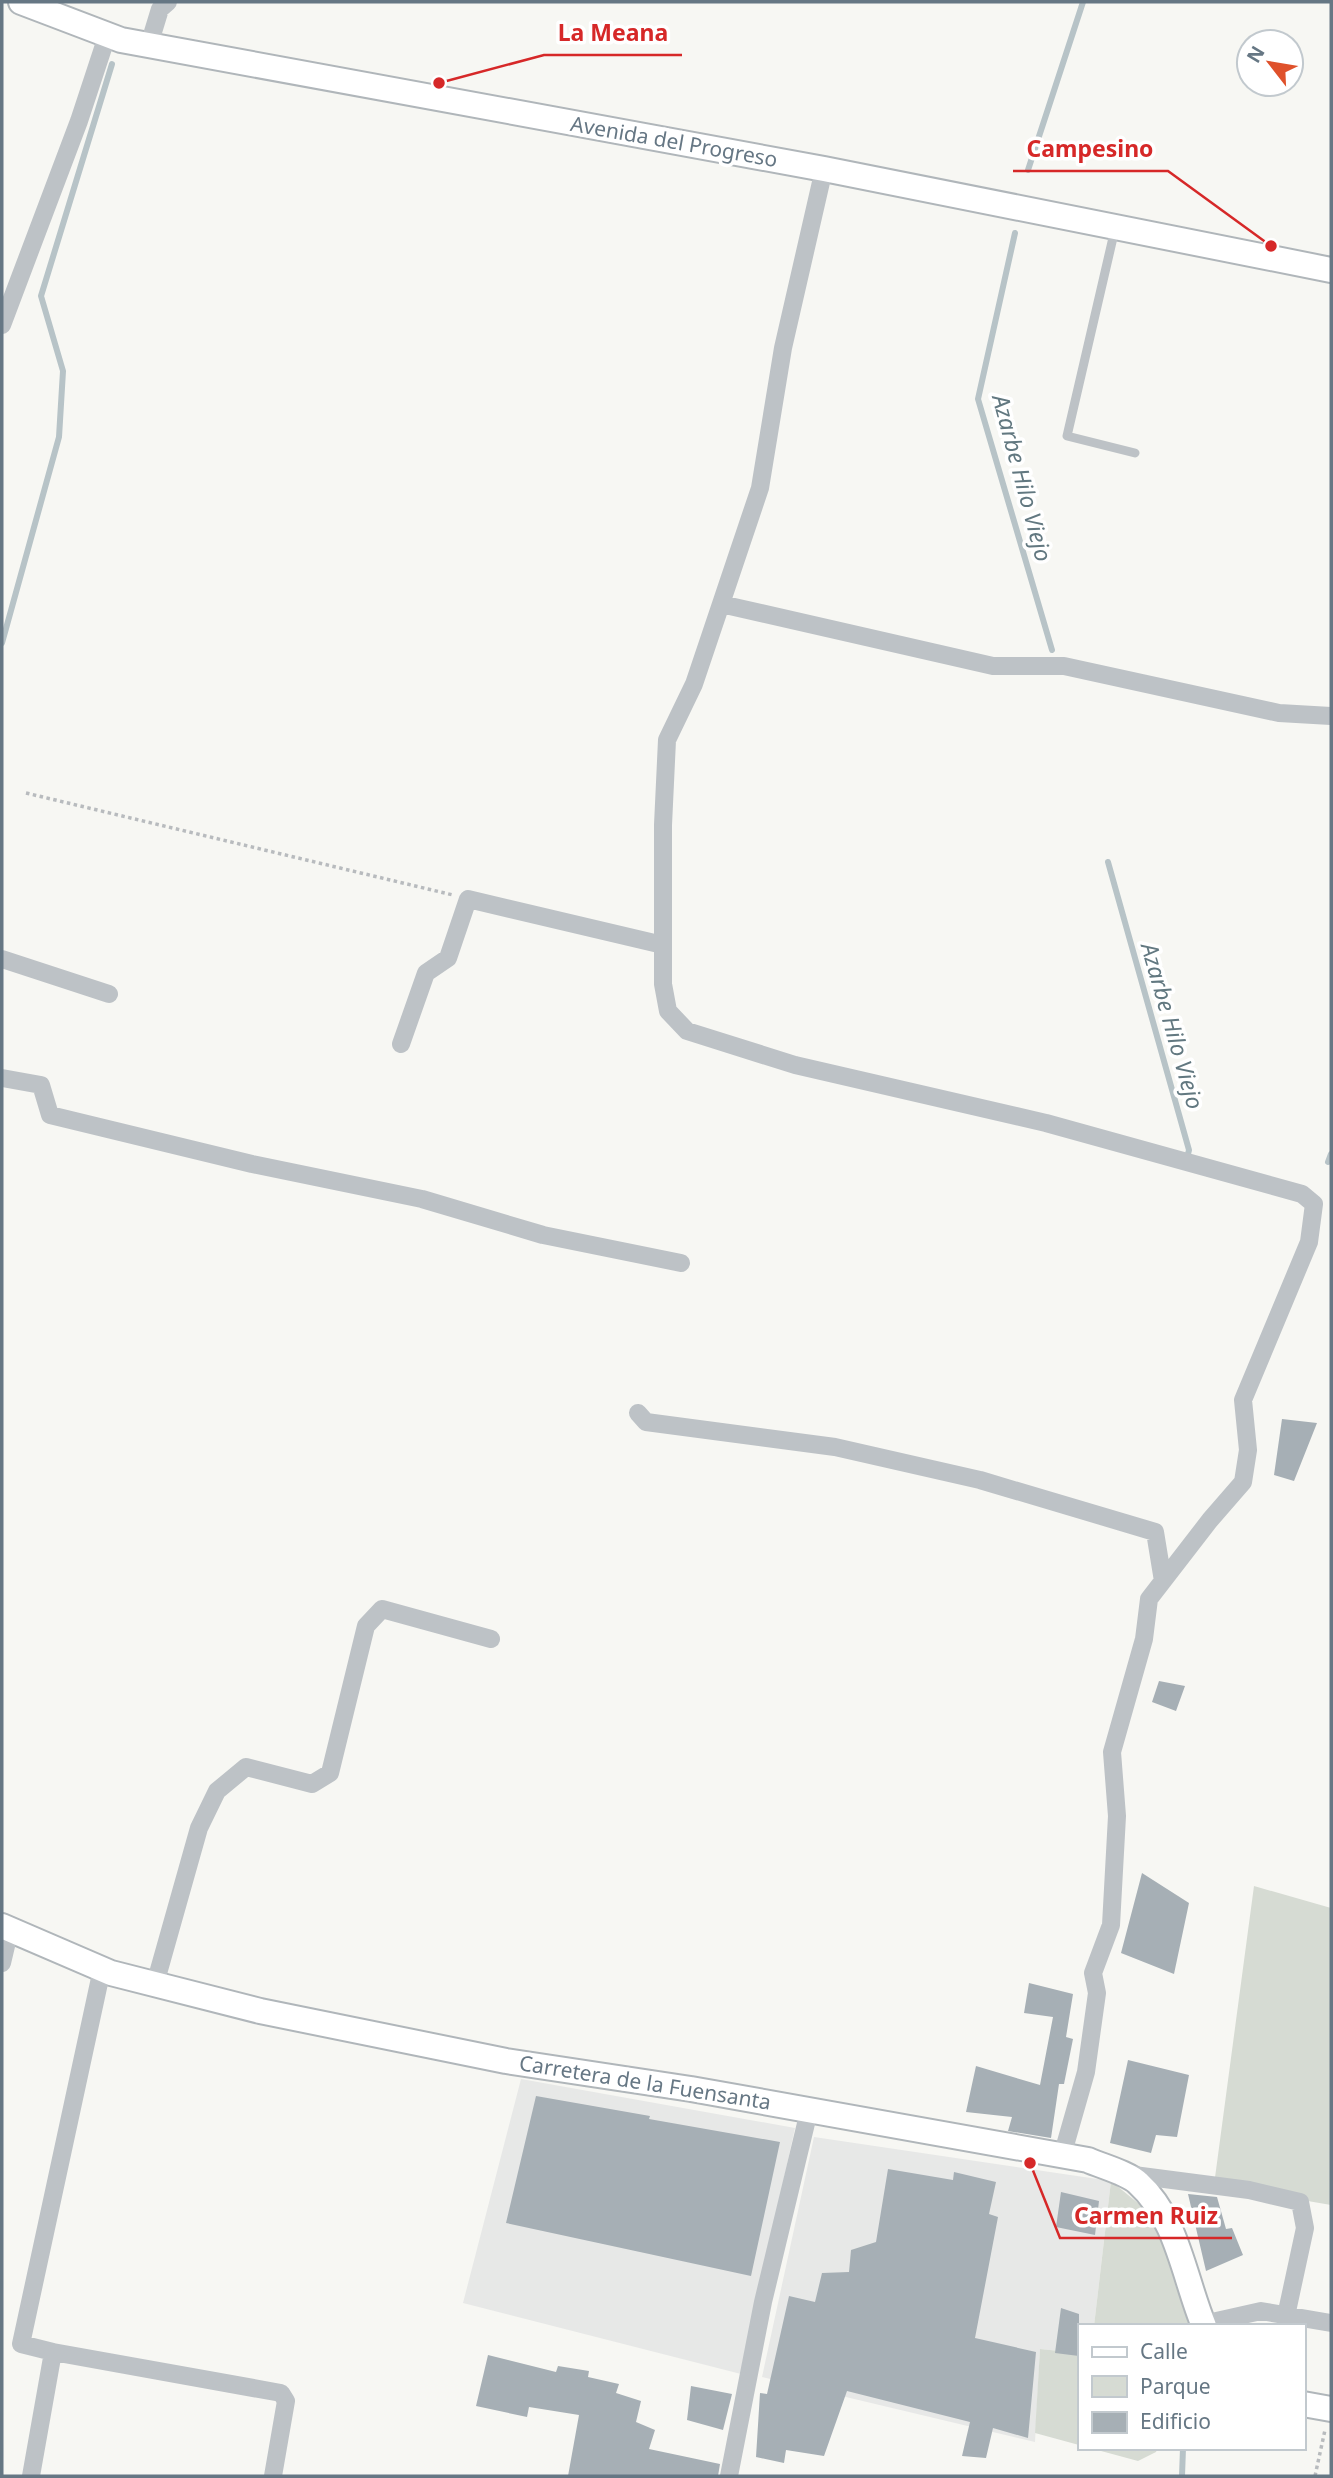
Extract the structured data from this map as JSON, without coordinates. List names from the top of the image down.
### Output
{
  "streets": {
    "main road": ["Avenida del Progreso", "Carretera de la Fuensanta"]
  },
  "water": ["Azarbe Hilo Viejo"],
  "places": ["La Meana", "Campesino", "Carmen Ruiz"],
  "legend": ["Calle", "Parque", "Edificio"],
  "north": "top left"
}
